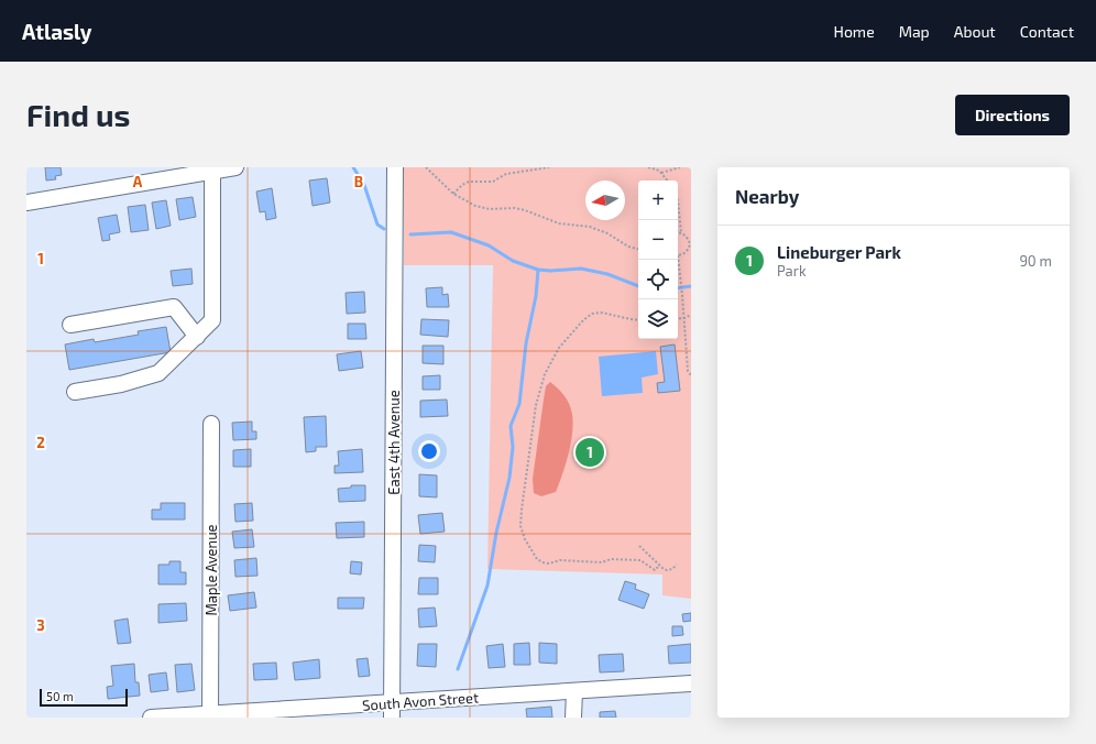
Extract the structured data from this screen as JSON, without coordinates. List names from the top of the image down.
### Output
{
  "streets": {
    "street": ["East 4th Avenue", "Maple Avenue", "South Avon Street"]
  },
  "crossings": [
    ["East 4th Avenue", "South Avon Street"],
    ["Maple Avenue", "South Avon Street"]
  ],
  "scale_bar": "50 m",
  "north": "left",
  "page": {
    "header": "Atlasly",
    "nav": [
      "Home",
      "Map",
      "About",
      "Contact"
    ],
    "buttons": "Directions",
    "title": "Find us",
    "heading": "Nearby",
    "map_buttons": ["+", "−"],
    "list": [
      {
        "mark": "1",
        "name": "Lineburger Park",
        "note": "Park",
        "value": "90 m"
      }
    ],
    "pins": "1",
    "scale": "50 m"
  },
  "grid": {
    "columns": ["A", "B"],
    "rows": ["1", "2", "3"]
  }
}
